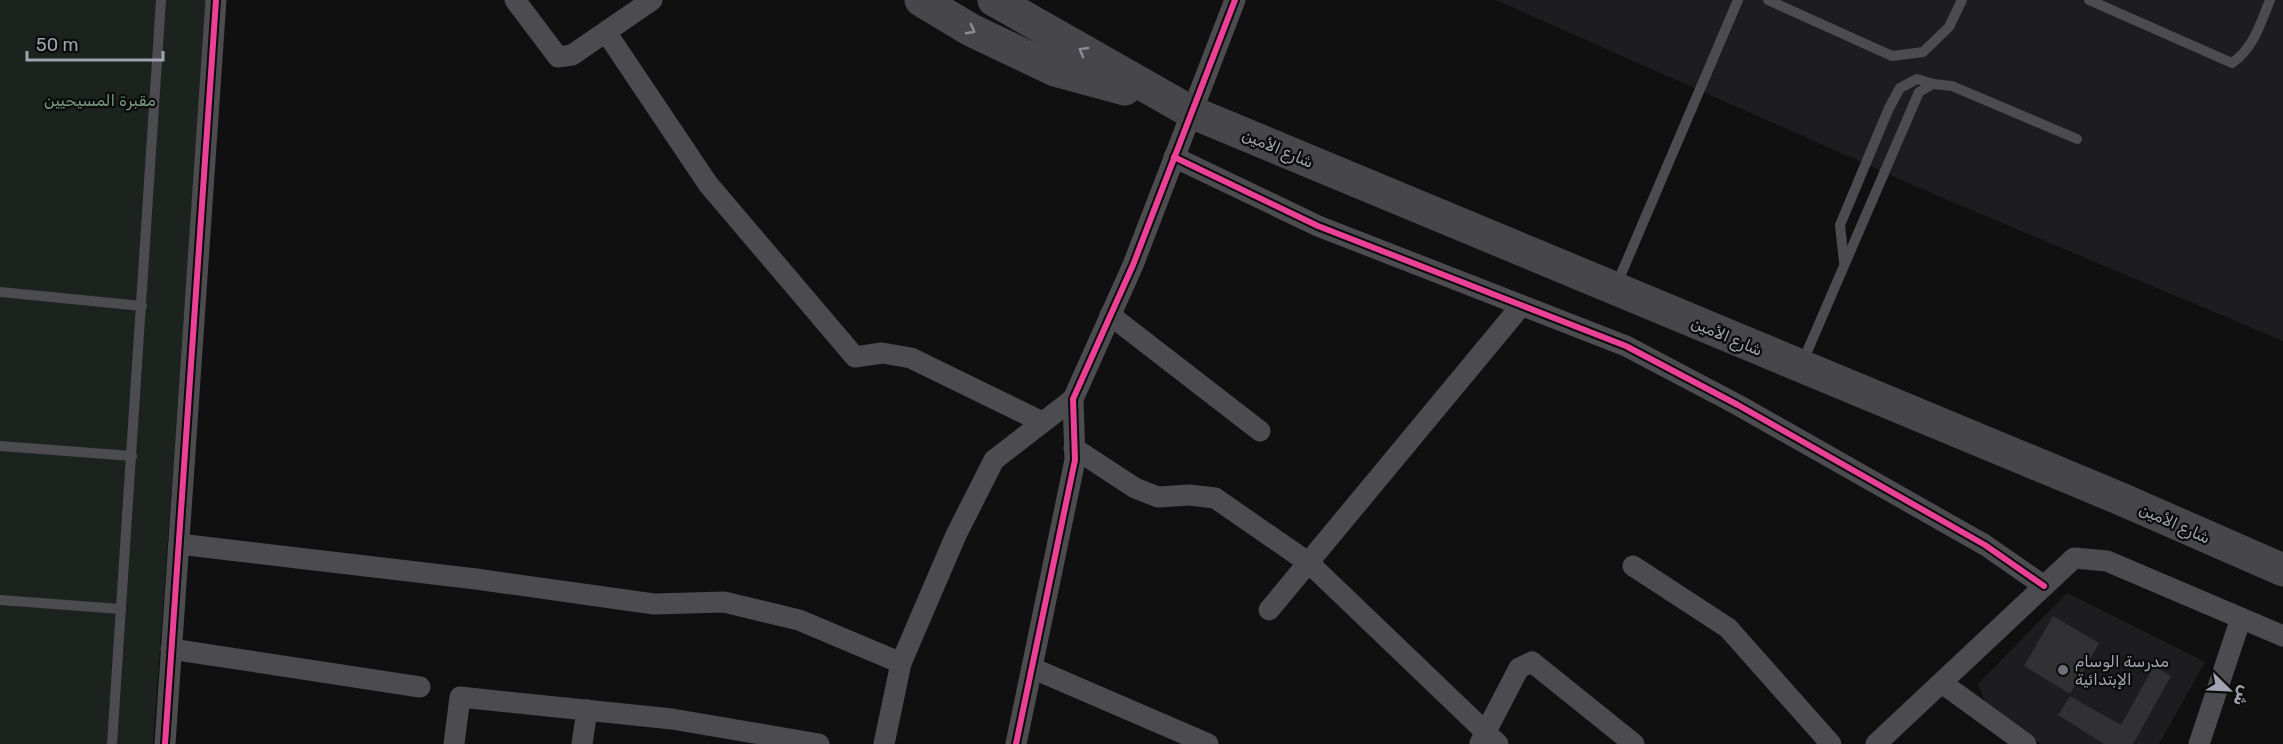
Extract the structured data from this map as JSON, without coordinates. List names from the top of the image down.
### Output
{
  "streets": {
    "main road": ["شارع الأمين"]
  },
  "parks": ["مقبرة المسيحيين"],
  "places": ["مدرسة الوسام الإبتدائية"],
  "scale_bar": "50 m",
  "north": "bottom right"
}
